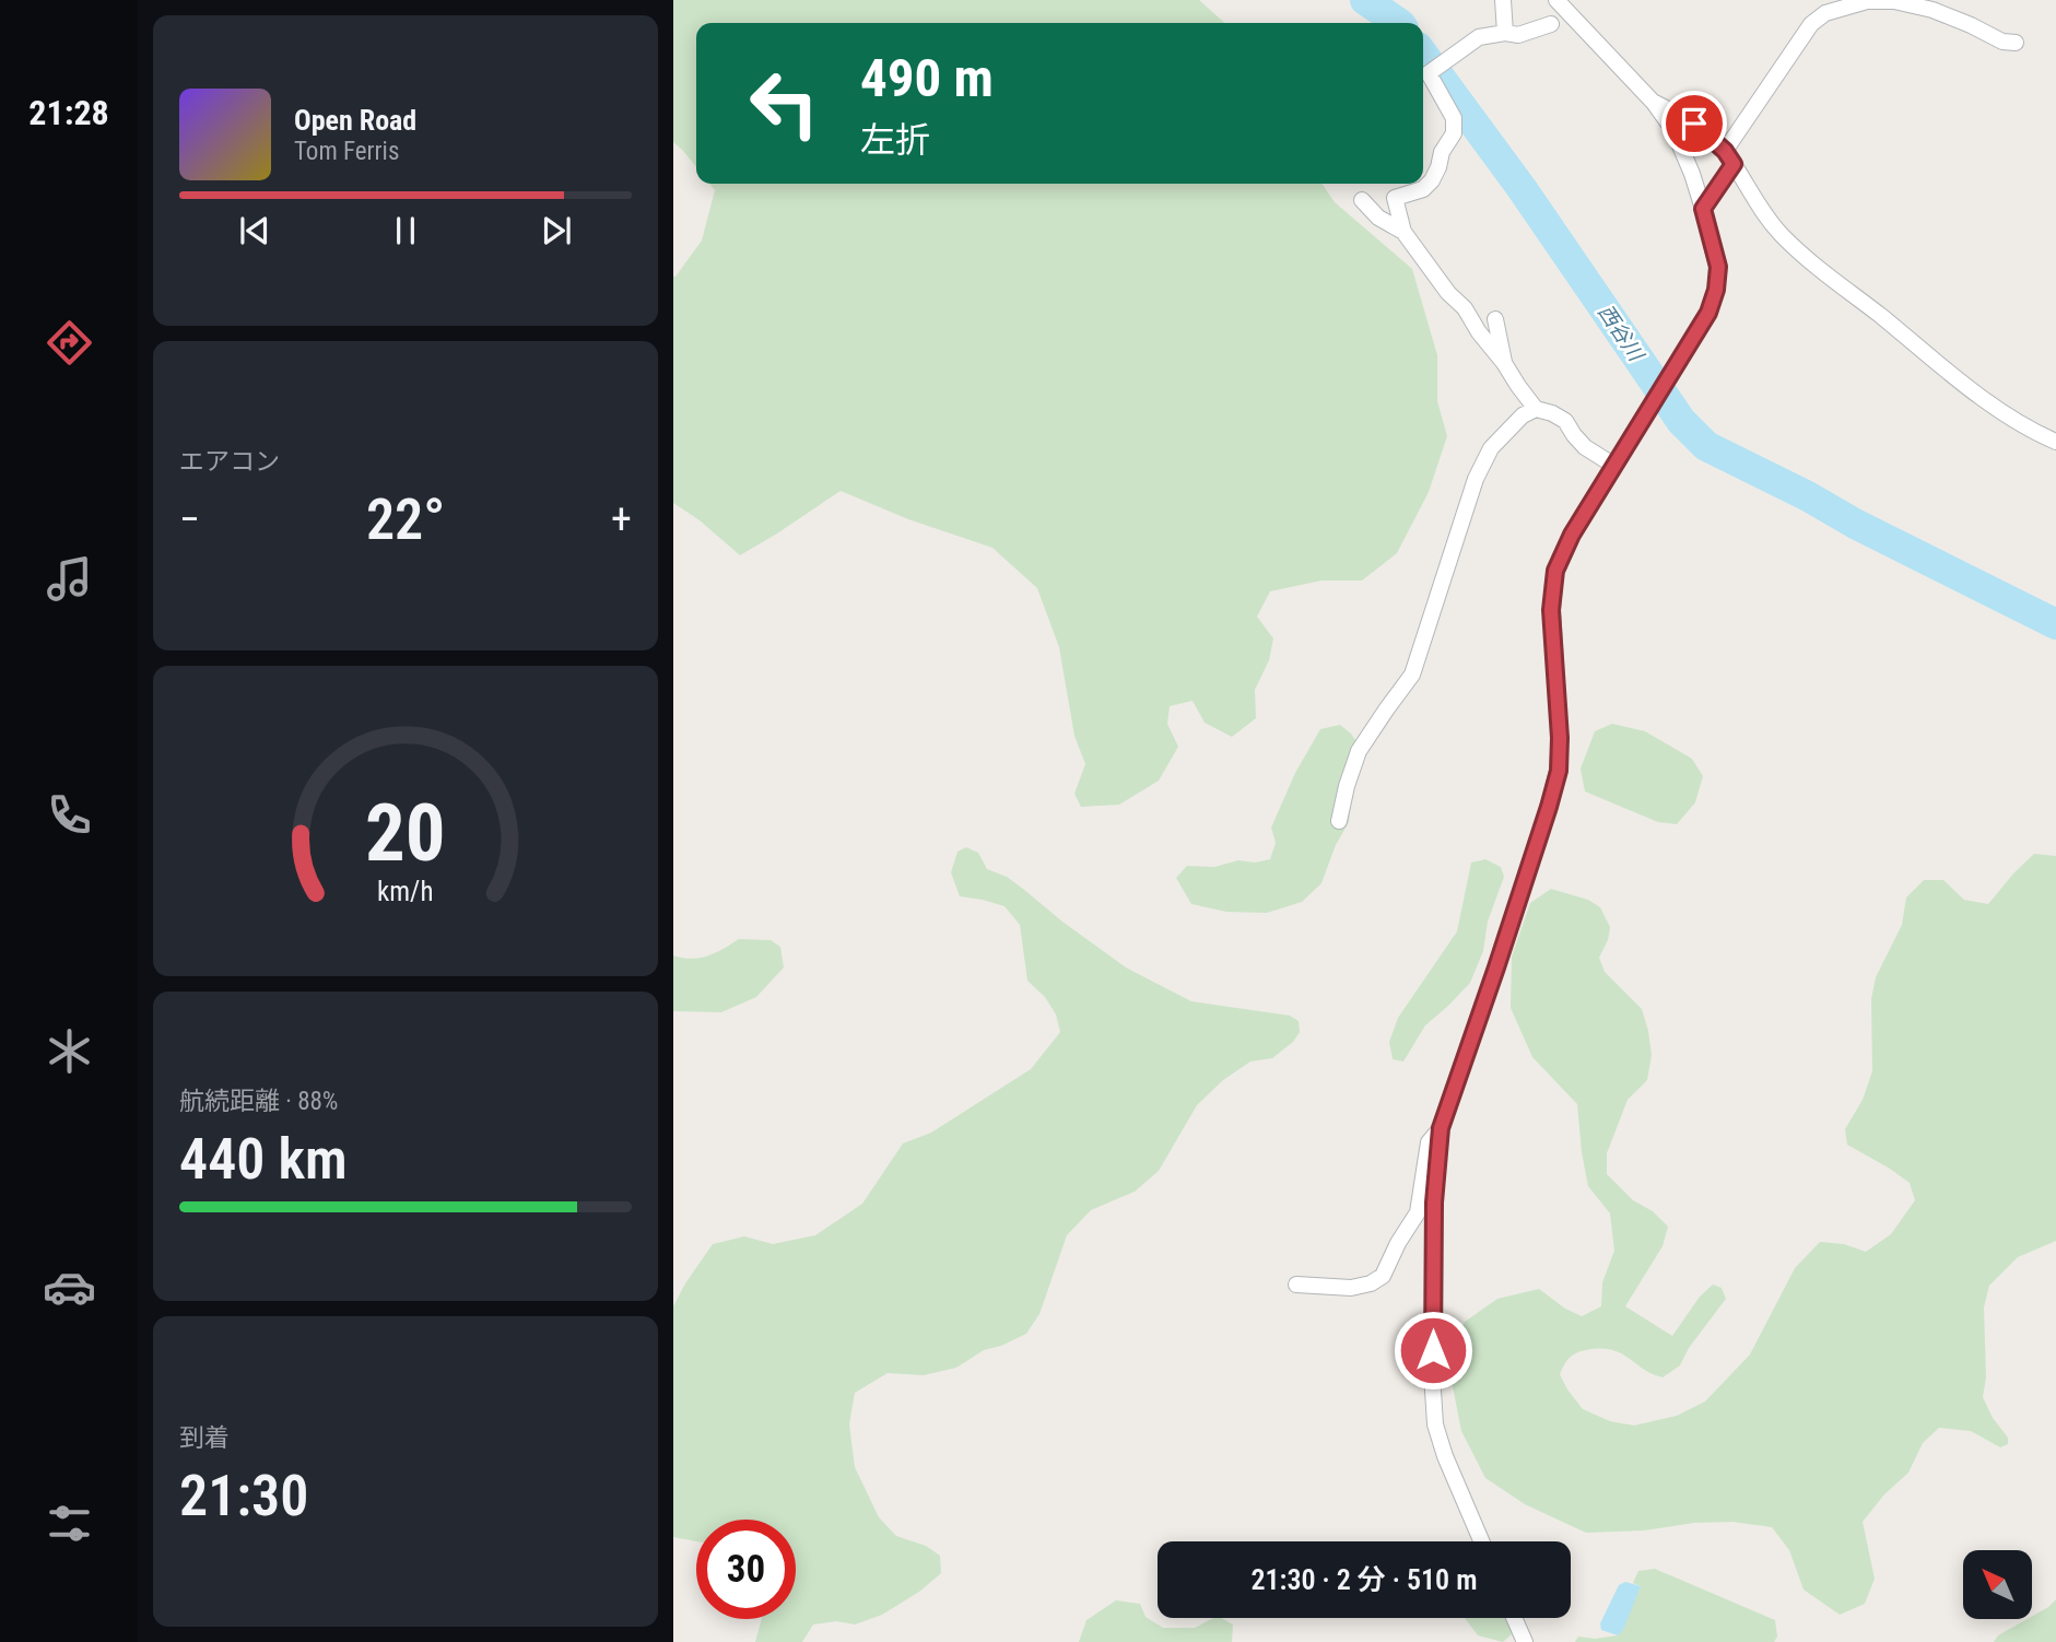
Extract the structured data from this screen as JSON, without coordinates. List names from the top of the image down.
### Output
{
  "water": ["西谷川"],
  "north": "top left",
  "page": {
    "tabs": "21:28",
    "turn": ["490 m", "左折"],
    "song": ["Open Road", "Tom Ferris"],
    "tile": [
      "エアコン",
      ["航続距離 · 88%", "440 km"],
      ["到着", "21:30"]
    ],
    "heat": ["−", "22°", "+"],
    "limit": "30",
    "trip": "21:30 · 2 分 · 510 m",
    "gauge": ["20", "km/h"]
  }
}
